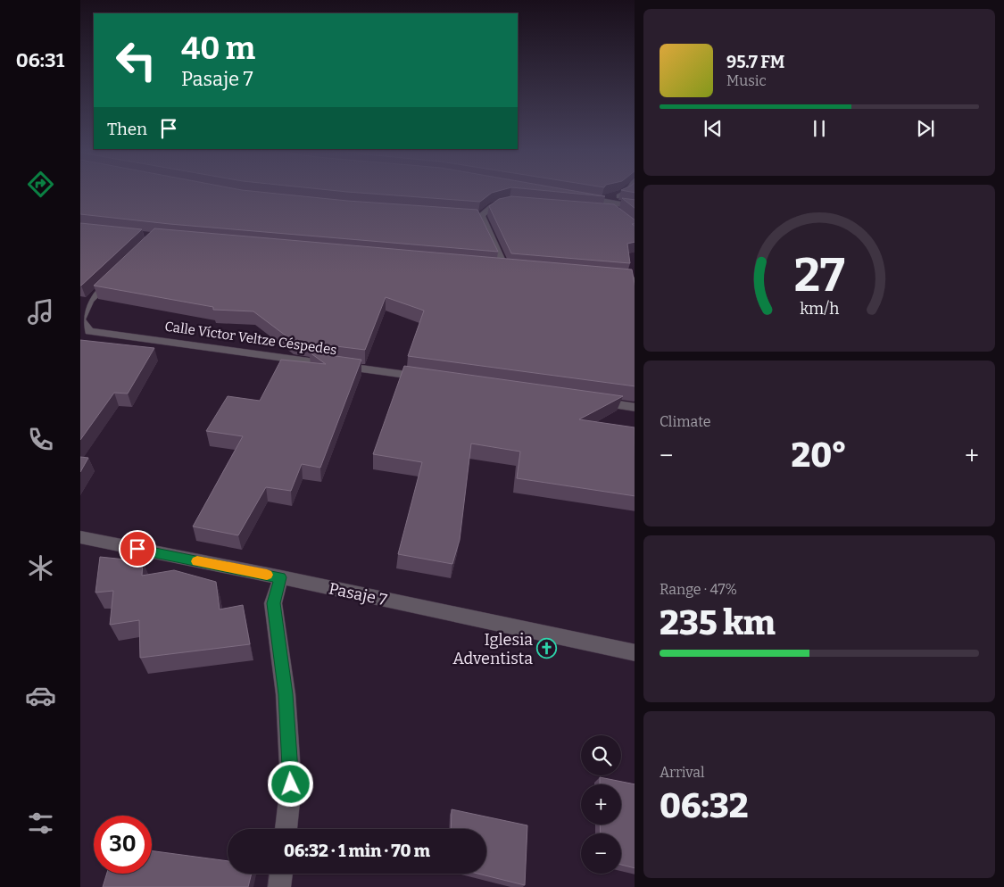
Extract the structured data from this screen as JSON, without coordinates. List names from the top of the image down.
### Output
{
  "streets": {
    "street": ["Calle Víctor Veltze Céspedes", "Pasaje 7"]
  },
  "places": {
    "church": ["Iglesia Adventista"]
  },
  "page": {
    "tabs": "06:31",
    "turn": ["40 m", "Pasaje 7"],
    "song": ["95.7 FM", "Music"],
    "then": "Then",
    "tile": [
      "Climate",
      ["Range · 47%", "235 km"],
      ["Arrival", "06:32"]
    ],
    "heat": ["−", "20°", "+"],
    "map_buttons": ["+", "−"],
    "limit": "30",
    "trip": "06:32 · 1 min · 70 m",
    "gauge": ["27", "km/h"]
  }
}
